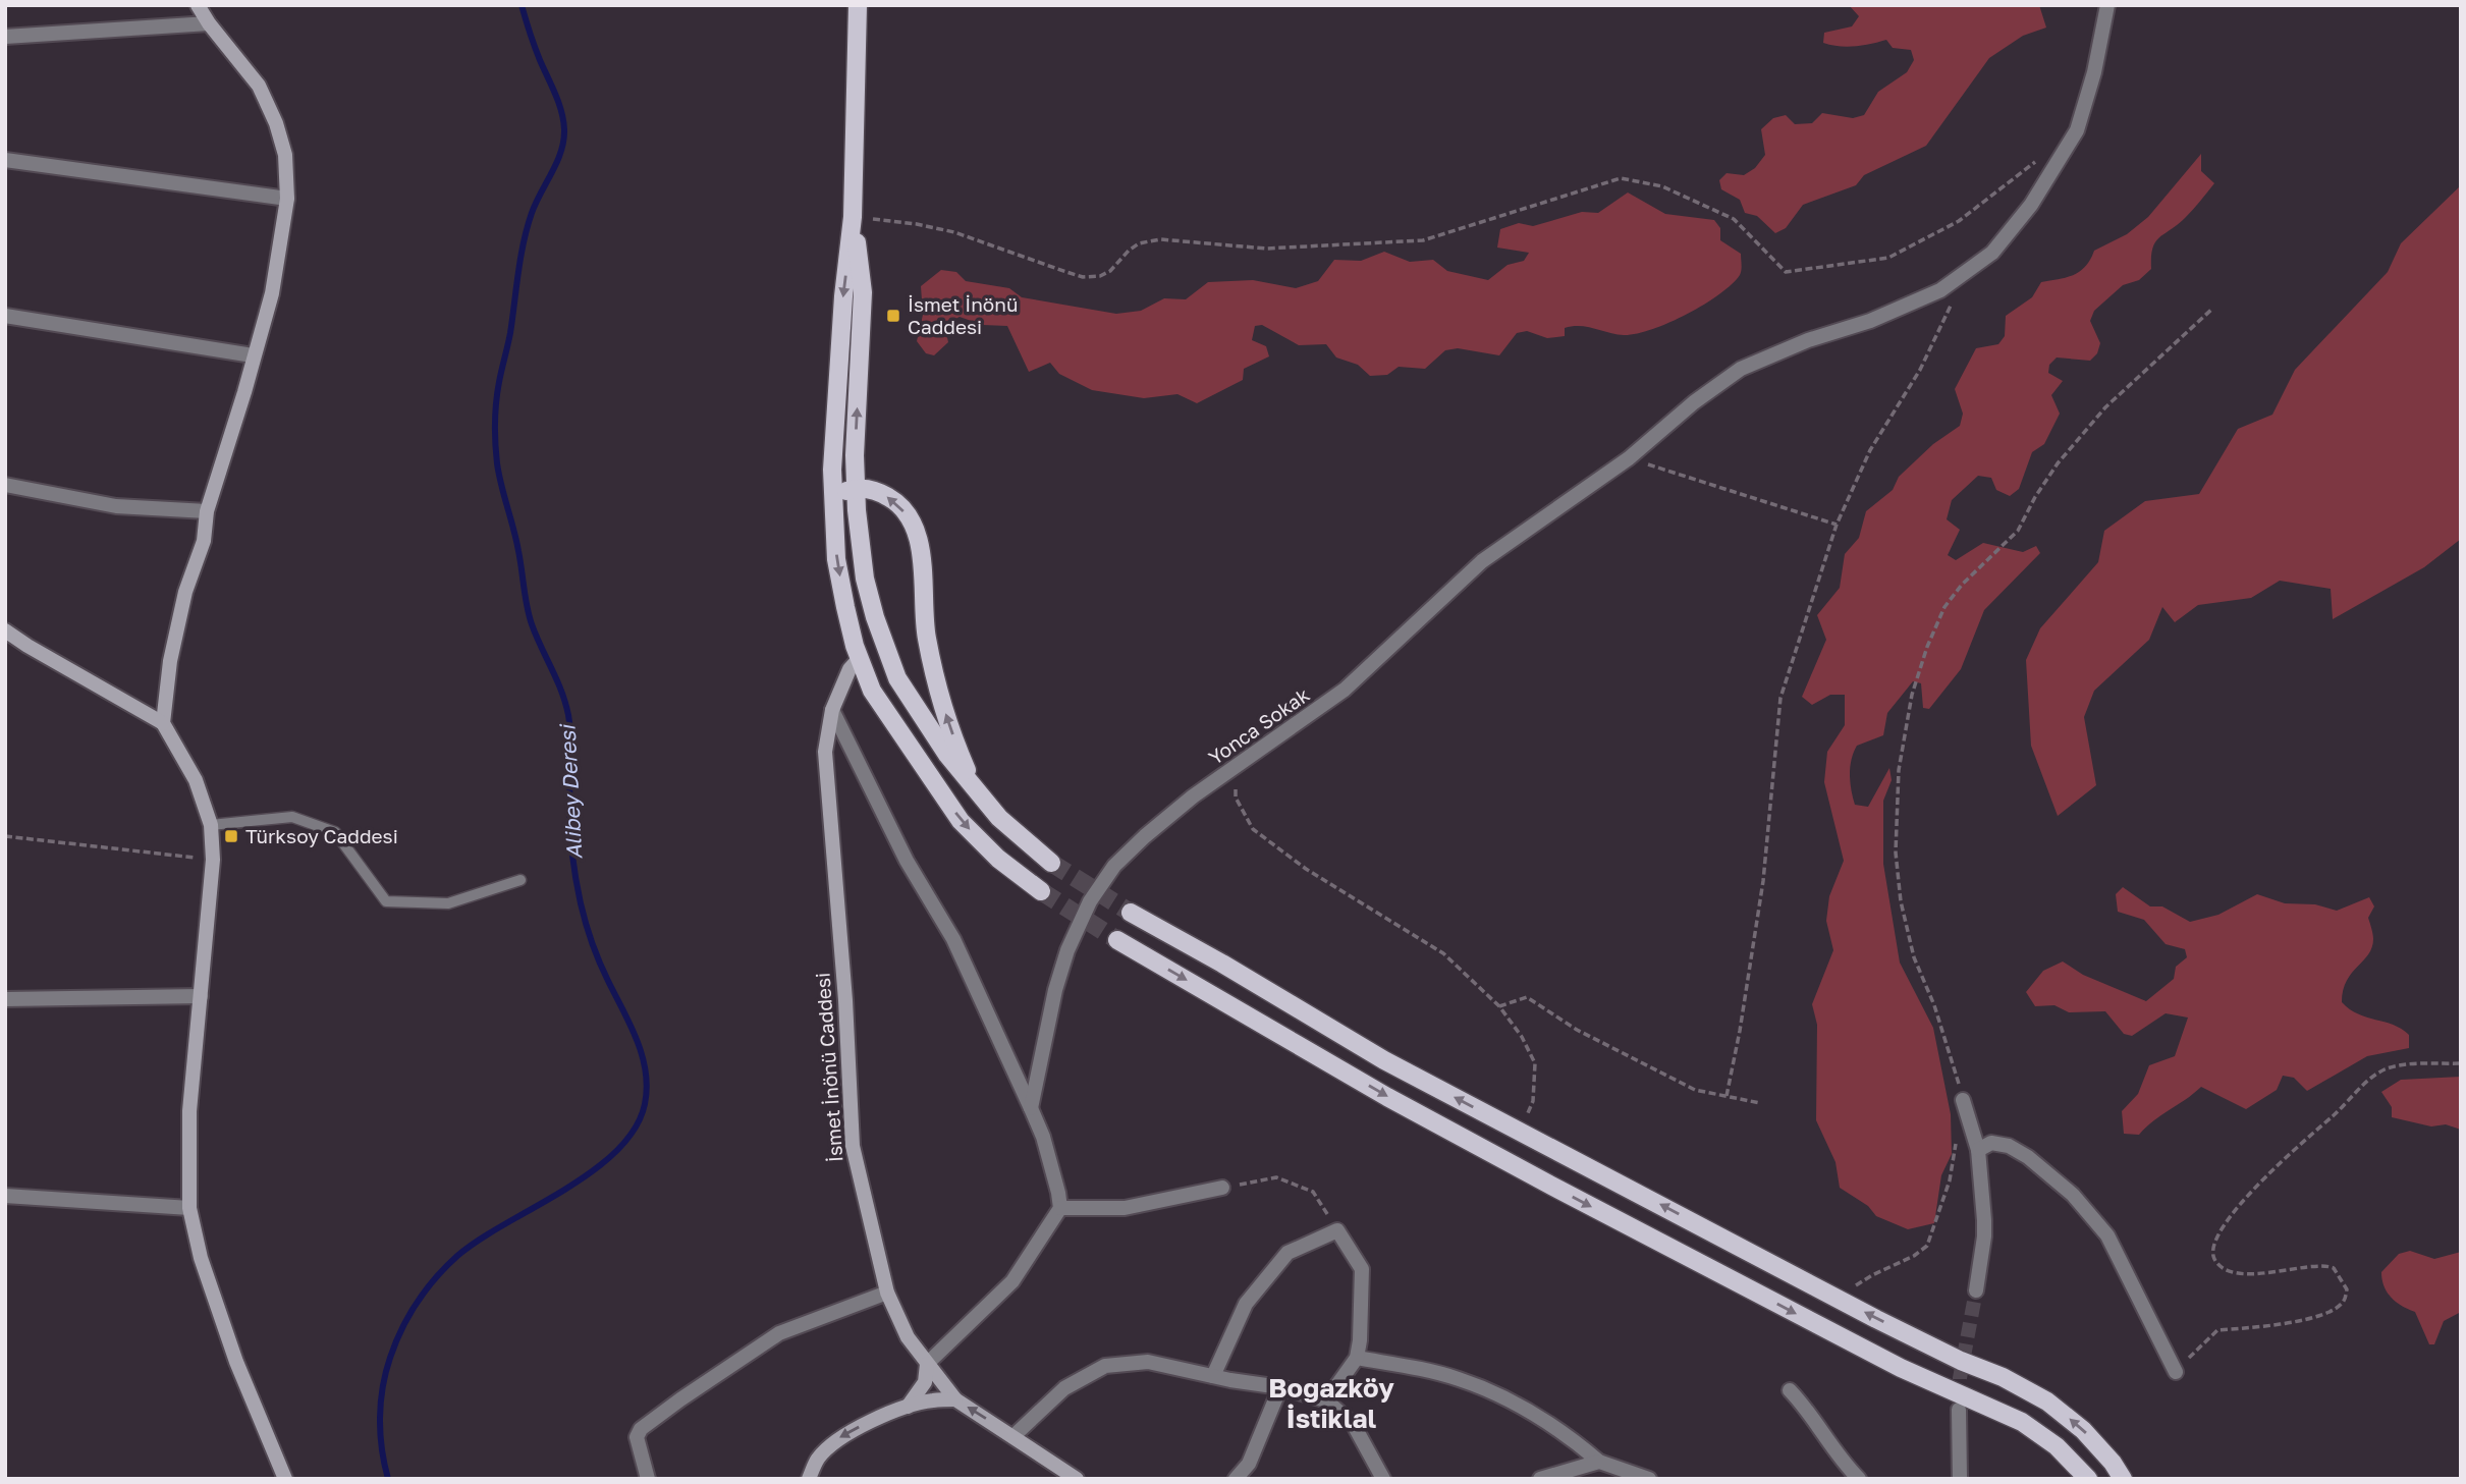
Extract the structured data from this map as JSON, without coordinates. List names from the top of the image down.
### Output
{
  "streets": {
    "main road": ["İsmet İnönü Caddesi"],
    "street": ["Yonca Sokak"]
  },
  "districts": ["Boğazköy İstiklal"],
  "water": ["Alibey Deresi"],
  "places": {
    "transit": ["İsmet İnönü Caddesi", "Türksoy Caddesi"]
  }
}
